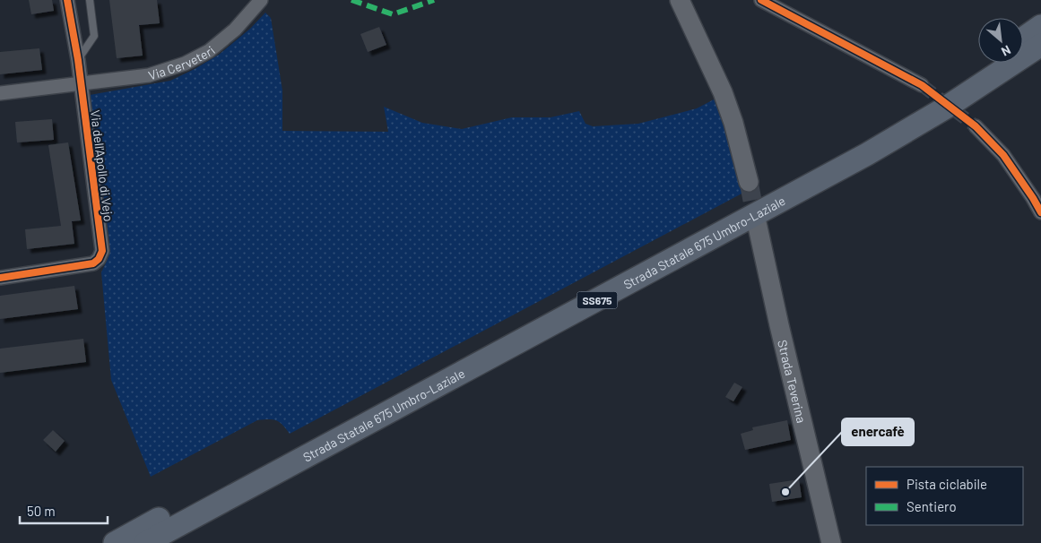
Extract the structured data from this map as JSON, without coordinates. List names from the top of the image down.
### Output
{
  "streets": {
    "highway": ["Strada Statale 675 Umbro-Laziale", "SS675"],
    "main road": ["Strada Teverina"],
    "street": ["Via Cerveteri", "Via dell'Apollo di Vejo"]
  },
  "crossings": [
    ["Via Cerveteri", "Via dell'Apollo di Vejo"]
  ],
  "places": ["enercafè"],
  "legend": ["Pista ciclabile", "Sentiero"],
  "scale_bar": "50 m",
  "north": "bottom right"
}
